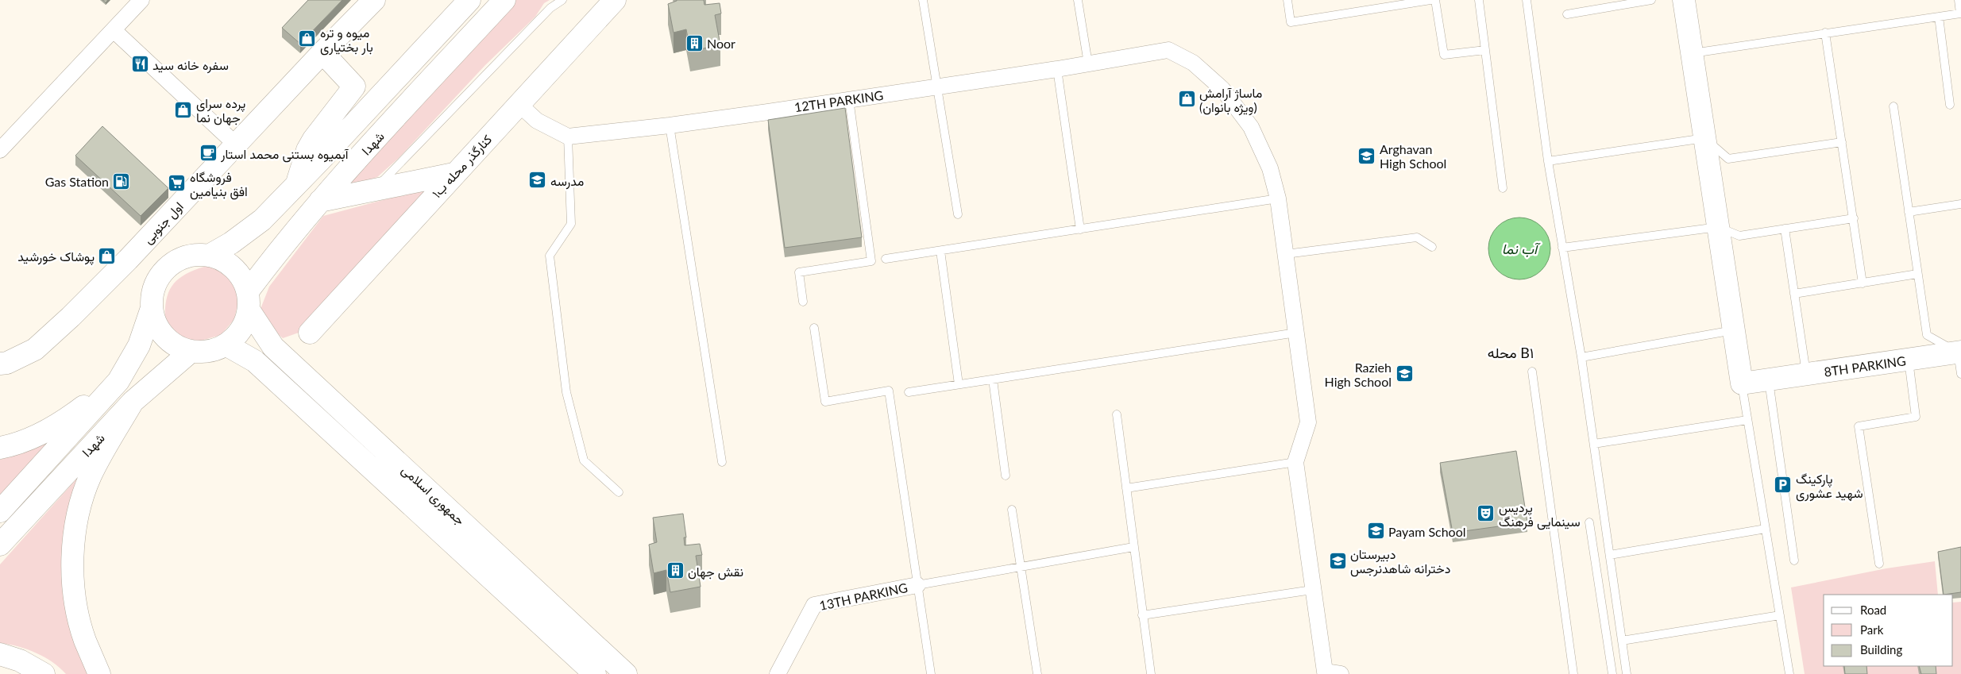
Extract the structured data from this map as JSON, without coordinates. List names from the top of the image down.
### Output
{
  "streets": {
    "main road": [
      "شهدا",
      "کنارگذر محله ب۱",
      "اول جنوبی",
      "8TH PARKING",
      "جمهوری اسلامی"
    ],
    "street": ["12TH PARKING", "13TH PARKING"]
  },
  "crossings": [
    ["شهدا", "جمهوری اسلامی"]
  ],
  "districts": ["محله B۱"],
  "water": ["آب نما"],
  "places": {
    "shop": [
      "میوه و تره بار بختیاری",
      "ماساژ آرامش (ویژه بانوان)",
      "پرده سرای جهان نما",
      "پوشاک خورشید"
    ],
    "building": ["Noor", "نقش جهان"],
    "restaurant": ["سفره خانه سید"],
    "cafe": ["آبمیوه بستنی محمد استار"],
    "school or university": [
      "Arghavan High School",
      "مدرسه",
      "Razieh High School",
      "Payam School",
      "دبیرستان دخترانه شاهدنرجس"
    ],
    "fuel station": ["Gas Station"],
    "supermarket": ["فروشگاه افق بنیامین"],
    "parking": ["پارکینگ شهید عشوری"],
    "theatre": ["پردیس سینمایی فرهنگ"]
  },
  "legend": ["Road", "Park", "Building"]
}
